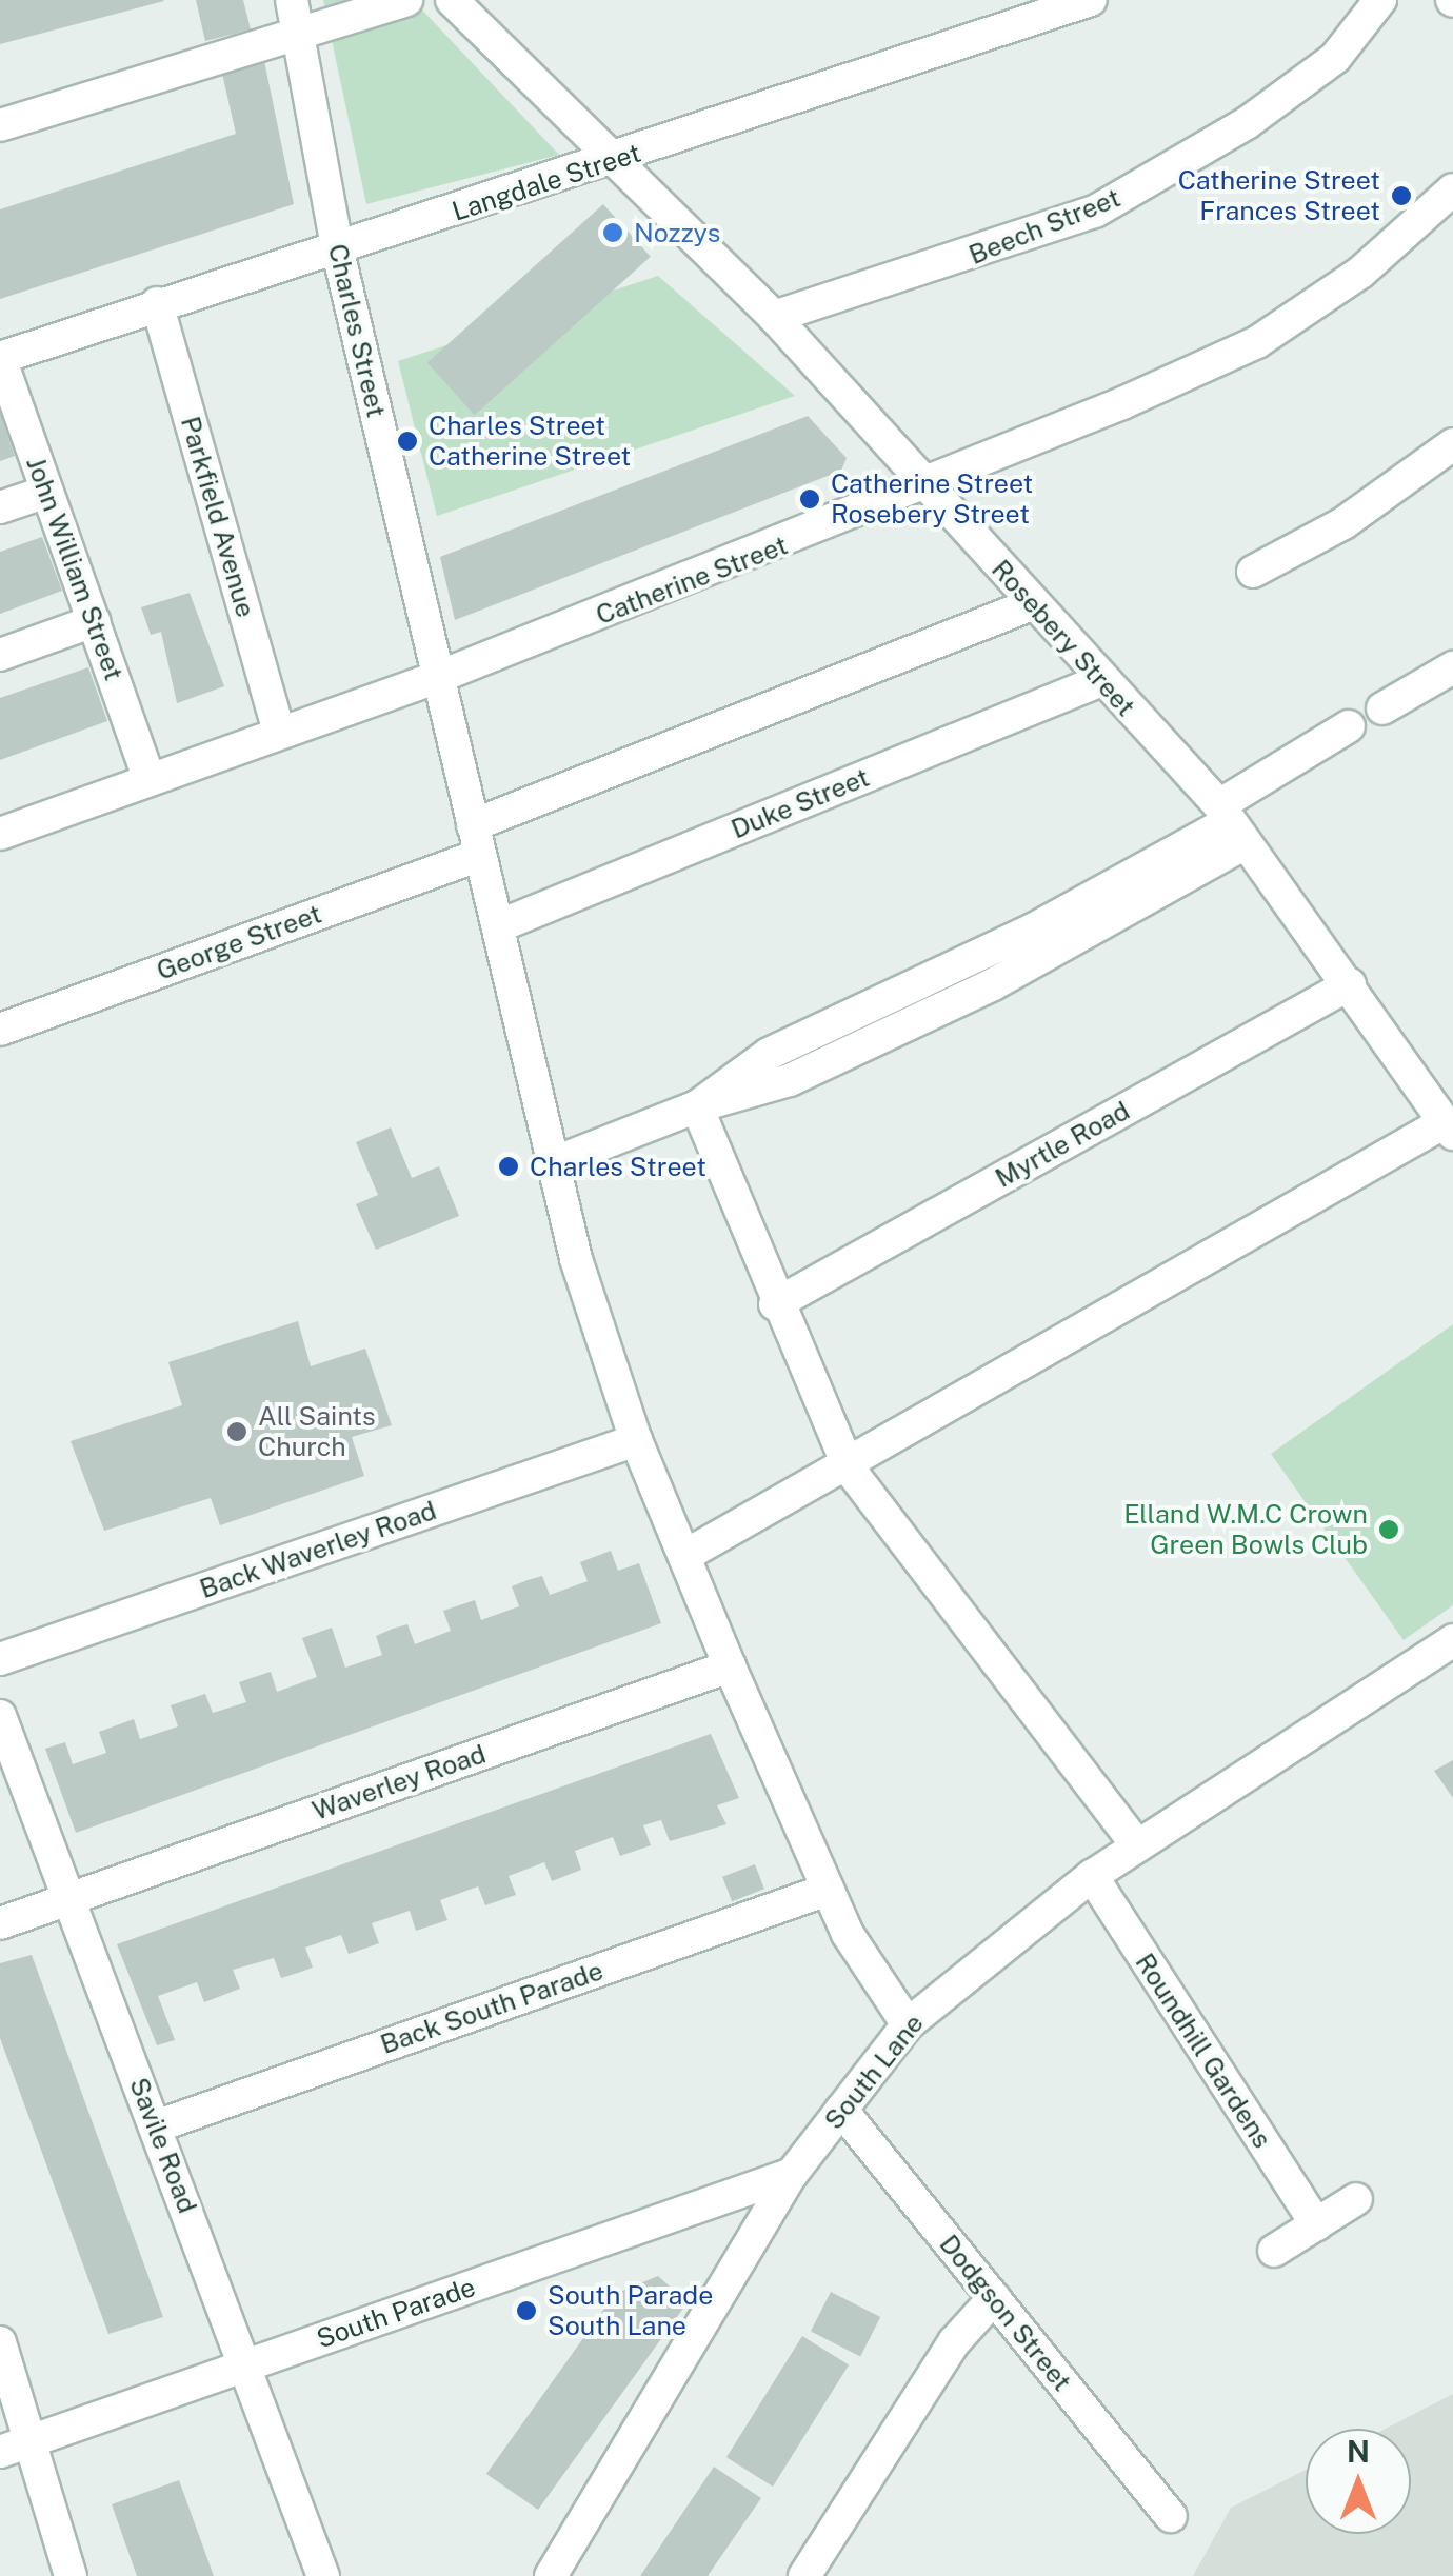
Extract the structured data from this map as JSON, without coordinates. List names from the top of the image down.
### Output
{
  "streets": {
    "street": [
      "Langdale Street",
      "Beech Street",
      "Charles Street",
      "Parkfield Avenue",
      "John William Street",
      "Catherine Street",
      "Rosebery Street",
      "Duke Street",
      "George Street",
      "Myrtle Road",
      "Back Waverley Road",
      "Waverley Road",
      "Back South Parade",
      "Roundhill Gardens",
      "South Lane",
      "Savile Road",
      "South Parade",
      "Dodgson Street"
    ]
  },
  "crossings": [
    ["Langdale Street", "Charles Street"],
    ["Langdale Street", "Parkfield Avenue"],
    ["Langdale Street", "John William Street"],
    ["Langdale Street", "Rosebery Street"],
    ["Beech Street", "Rosebery Street"],
    ["Charles Street", "Catherine Street"],
    ["Charles Street", "Duke Street"],
    ["Charles Street", "George Street"],
    ["Charles Street", "Back Waverley Road"],
    ["Charles Street", "Waverley Road"],
    ["Charles Street", "Back South Parade"],
    ["Charles Street", "South Lane"],
    ["Parkfield Avenue", "Catherine Street"],
    ["John William Street", "Catherine Street"],
    ["Catherine Street", "Rosebery Street"],
    ["Rosebery Street", "Duke Street"],
    ["Rosebery Street", "George Street"],
    ["Rosebery Street", "Myrtle Road"],
    ["Waverley Road", "Savile Road"],
    ["Back South Parade", "Savile Road"],
    ["Roundhill Gardens", "South Lane"],
    ["South Lane", "South Parade"],
    ["South Lane", "Dodgson Street"],
    ["Savile Road", "South Parade"]
  ],
  "places": [
    "Catherine Street Frances Street",
    "Nozzys",
    "Charles Street Catherine Street",
    "Catherine Street Rosebery Street",
    "Charles Street",
    "All Saints Church",
    "Elland W.M.C Crown Green Bowls Club",
    "South Parade South Lane"
  ],
  "north": "top"
}
